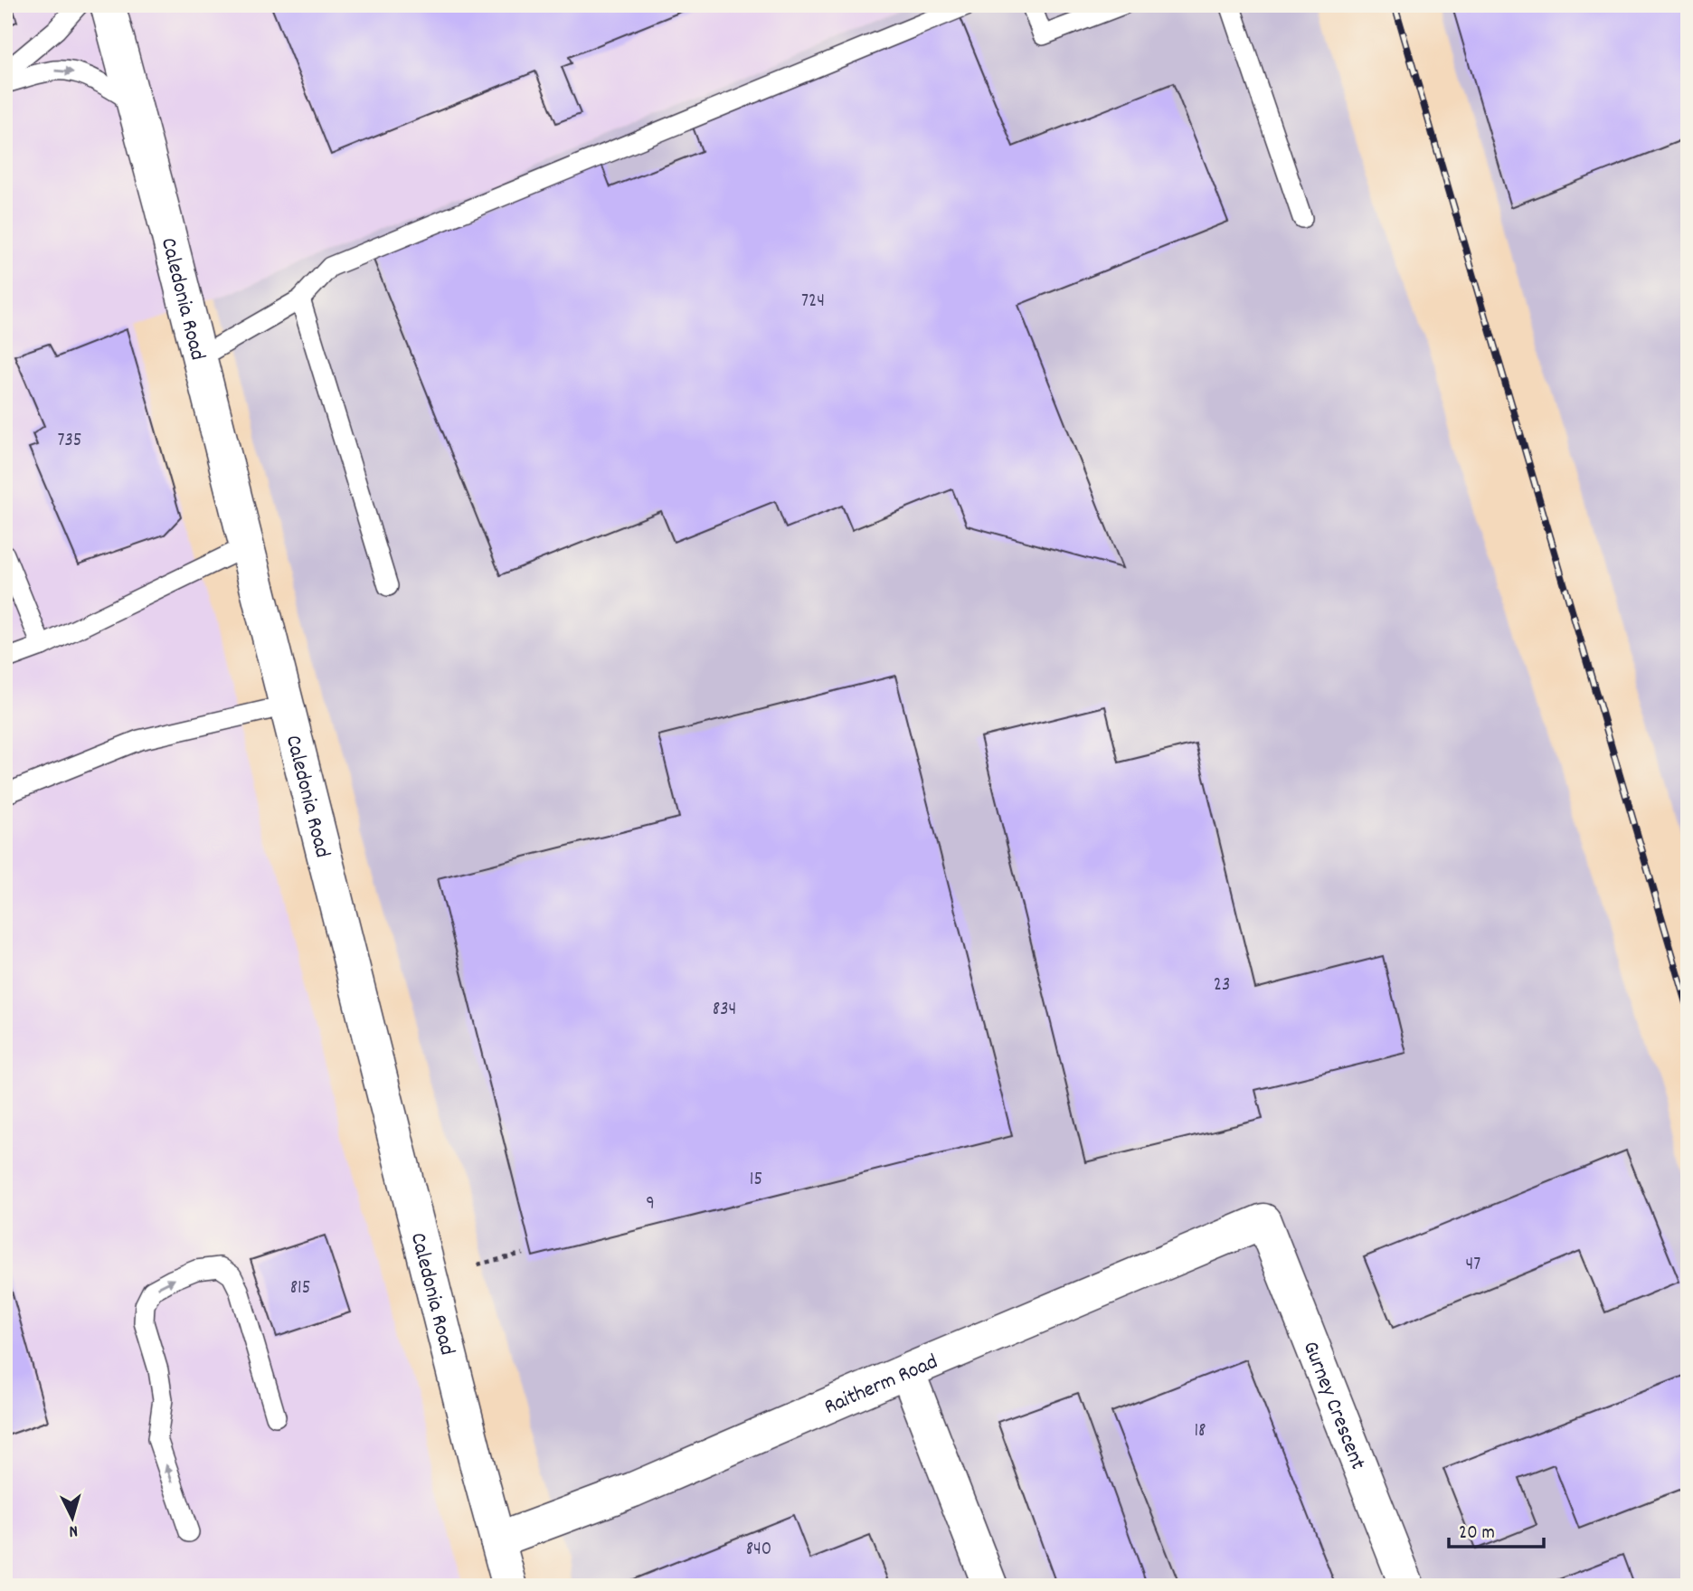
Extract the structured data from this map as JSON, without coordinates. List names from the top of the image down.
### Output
{
  "streets": {
    "street": ["Caledonia Road", "Raitherm Road", "Gurney Crescent"]
  },
  "crossings": [
    ["Caledonia Road", "Raitherm Road"],
    ["Raitherm Road", "Gurney Crescent"]
  ],
  "house_numbers": [
    "724",
    "735",
    "23",
    "834",
    "15",
    "9",
    "47",
    "815",
    "18",
    "840"
  ],
  "scale_bar": "20 m",
  "north": "bottom"
}
